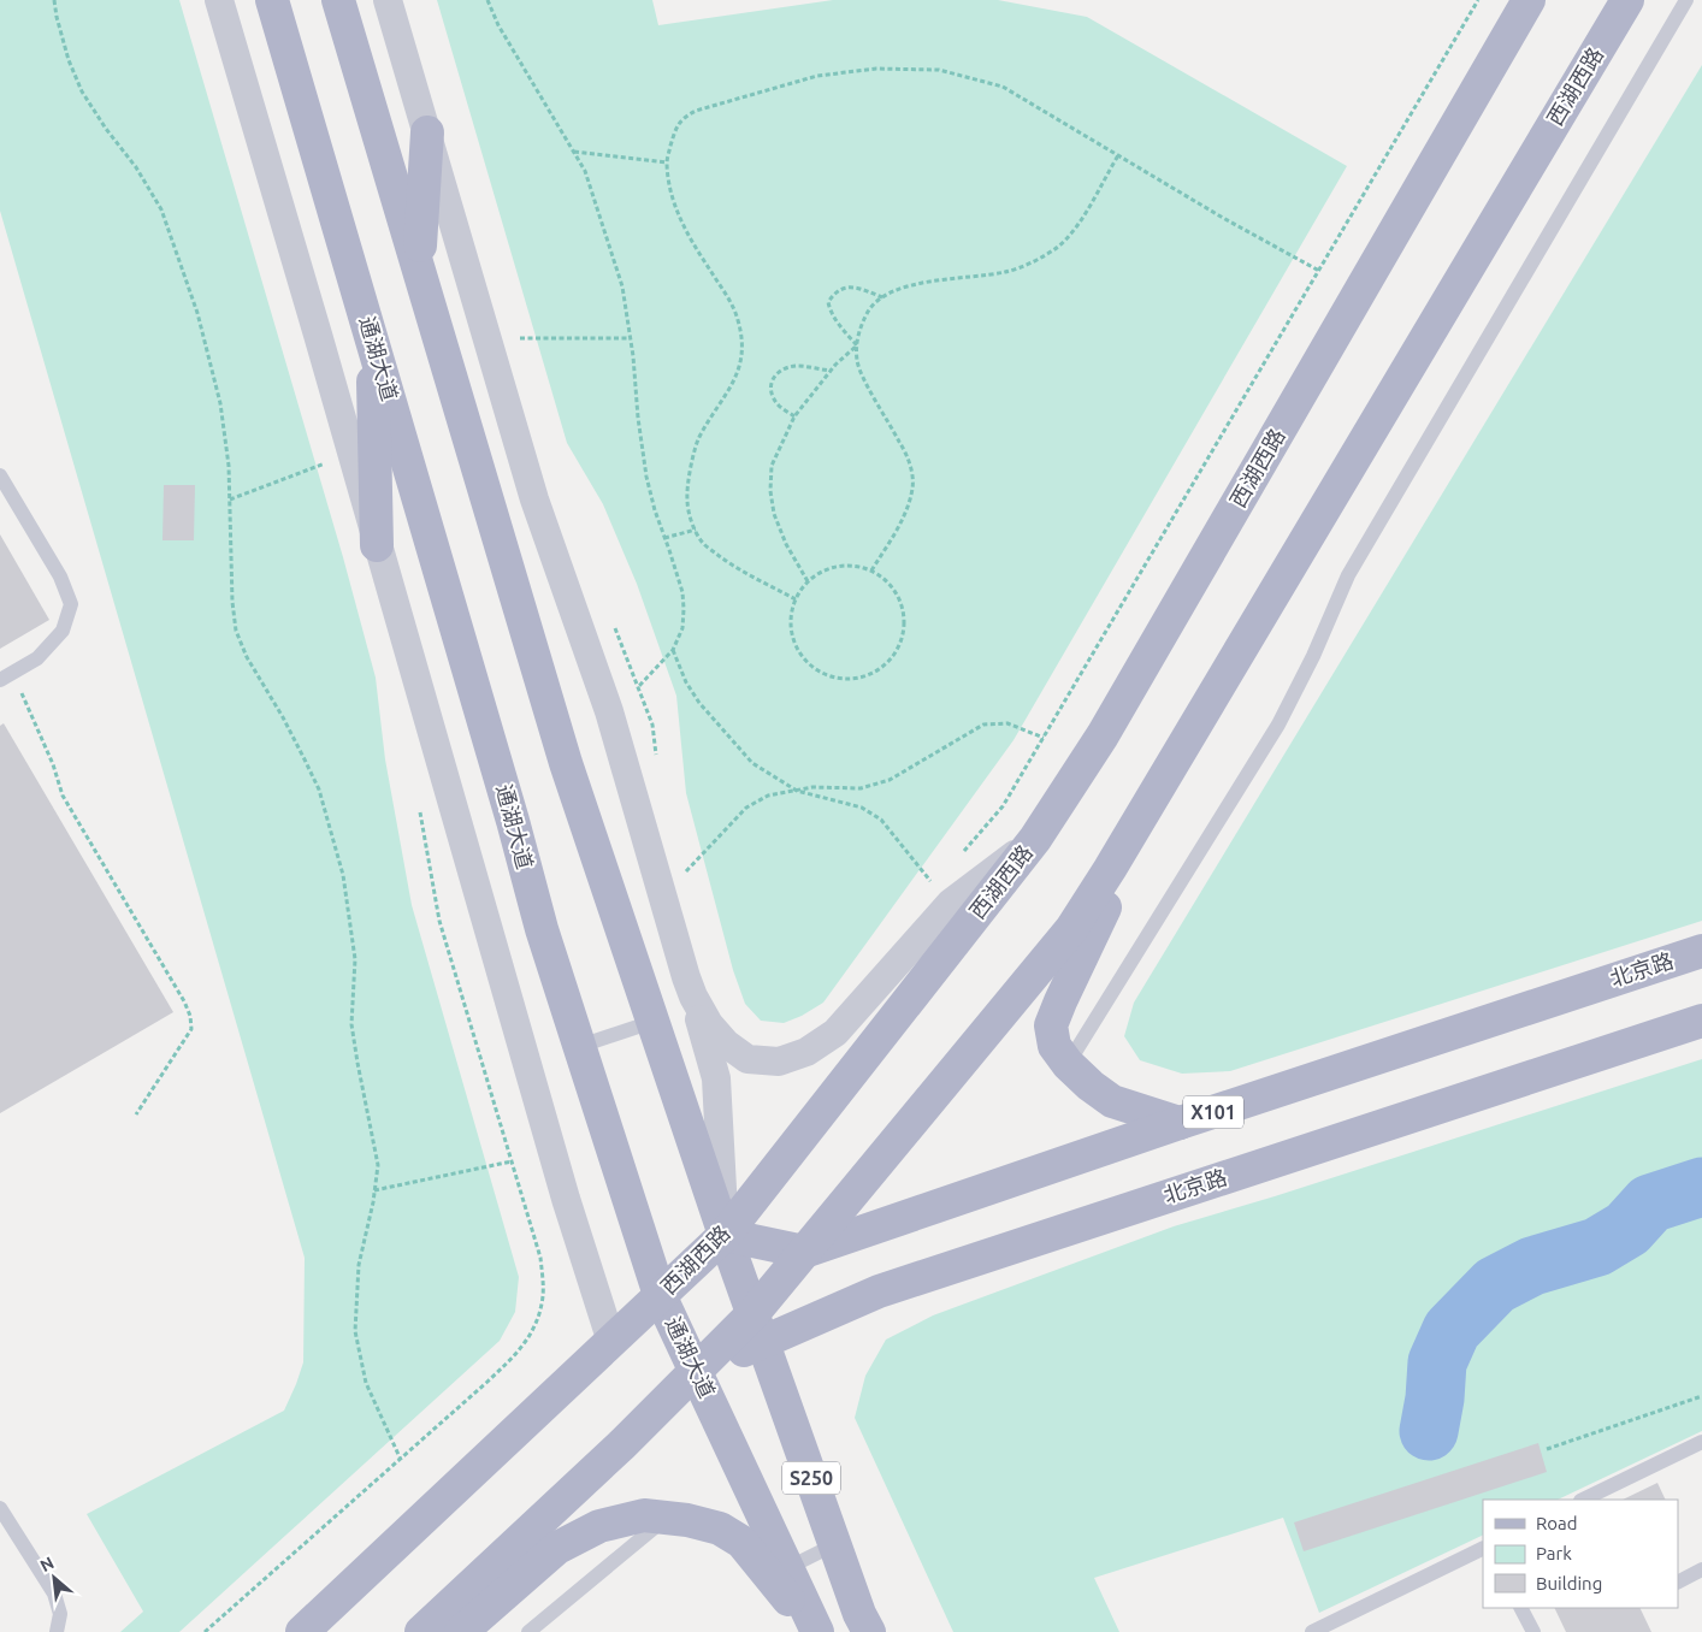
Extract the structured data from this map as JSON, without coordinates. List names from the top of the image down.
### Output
{
  "streets": {
    "main road": [
      "西湖西路",
      "通湖大道",
      "北京路",
      "X101",
      "S250"
    ]
  },
  "crossings": [
    ["西湖西路", "通湖大道"],
    ["西湖西路", "北京路"],
    ["西湖西路", "S250"],
    ["北京路", "S250"]
  ],
  "legend": ["Road", "Park", "Building"],
  "north": "top left"
}
